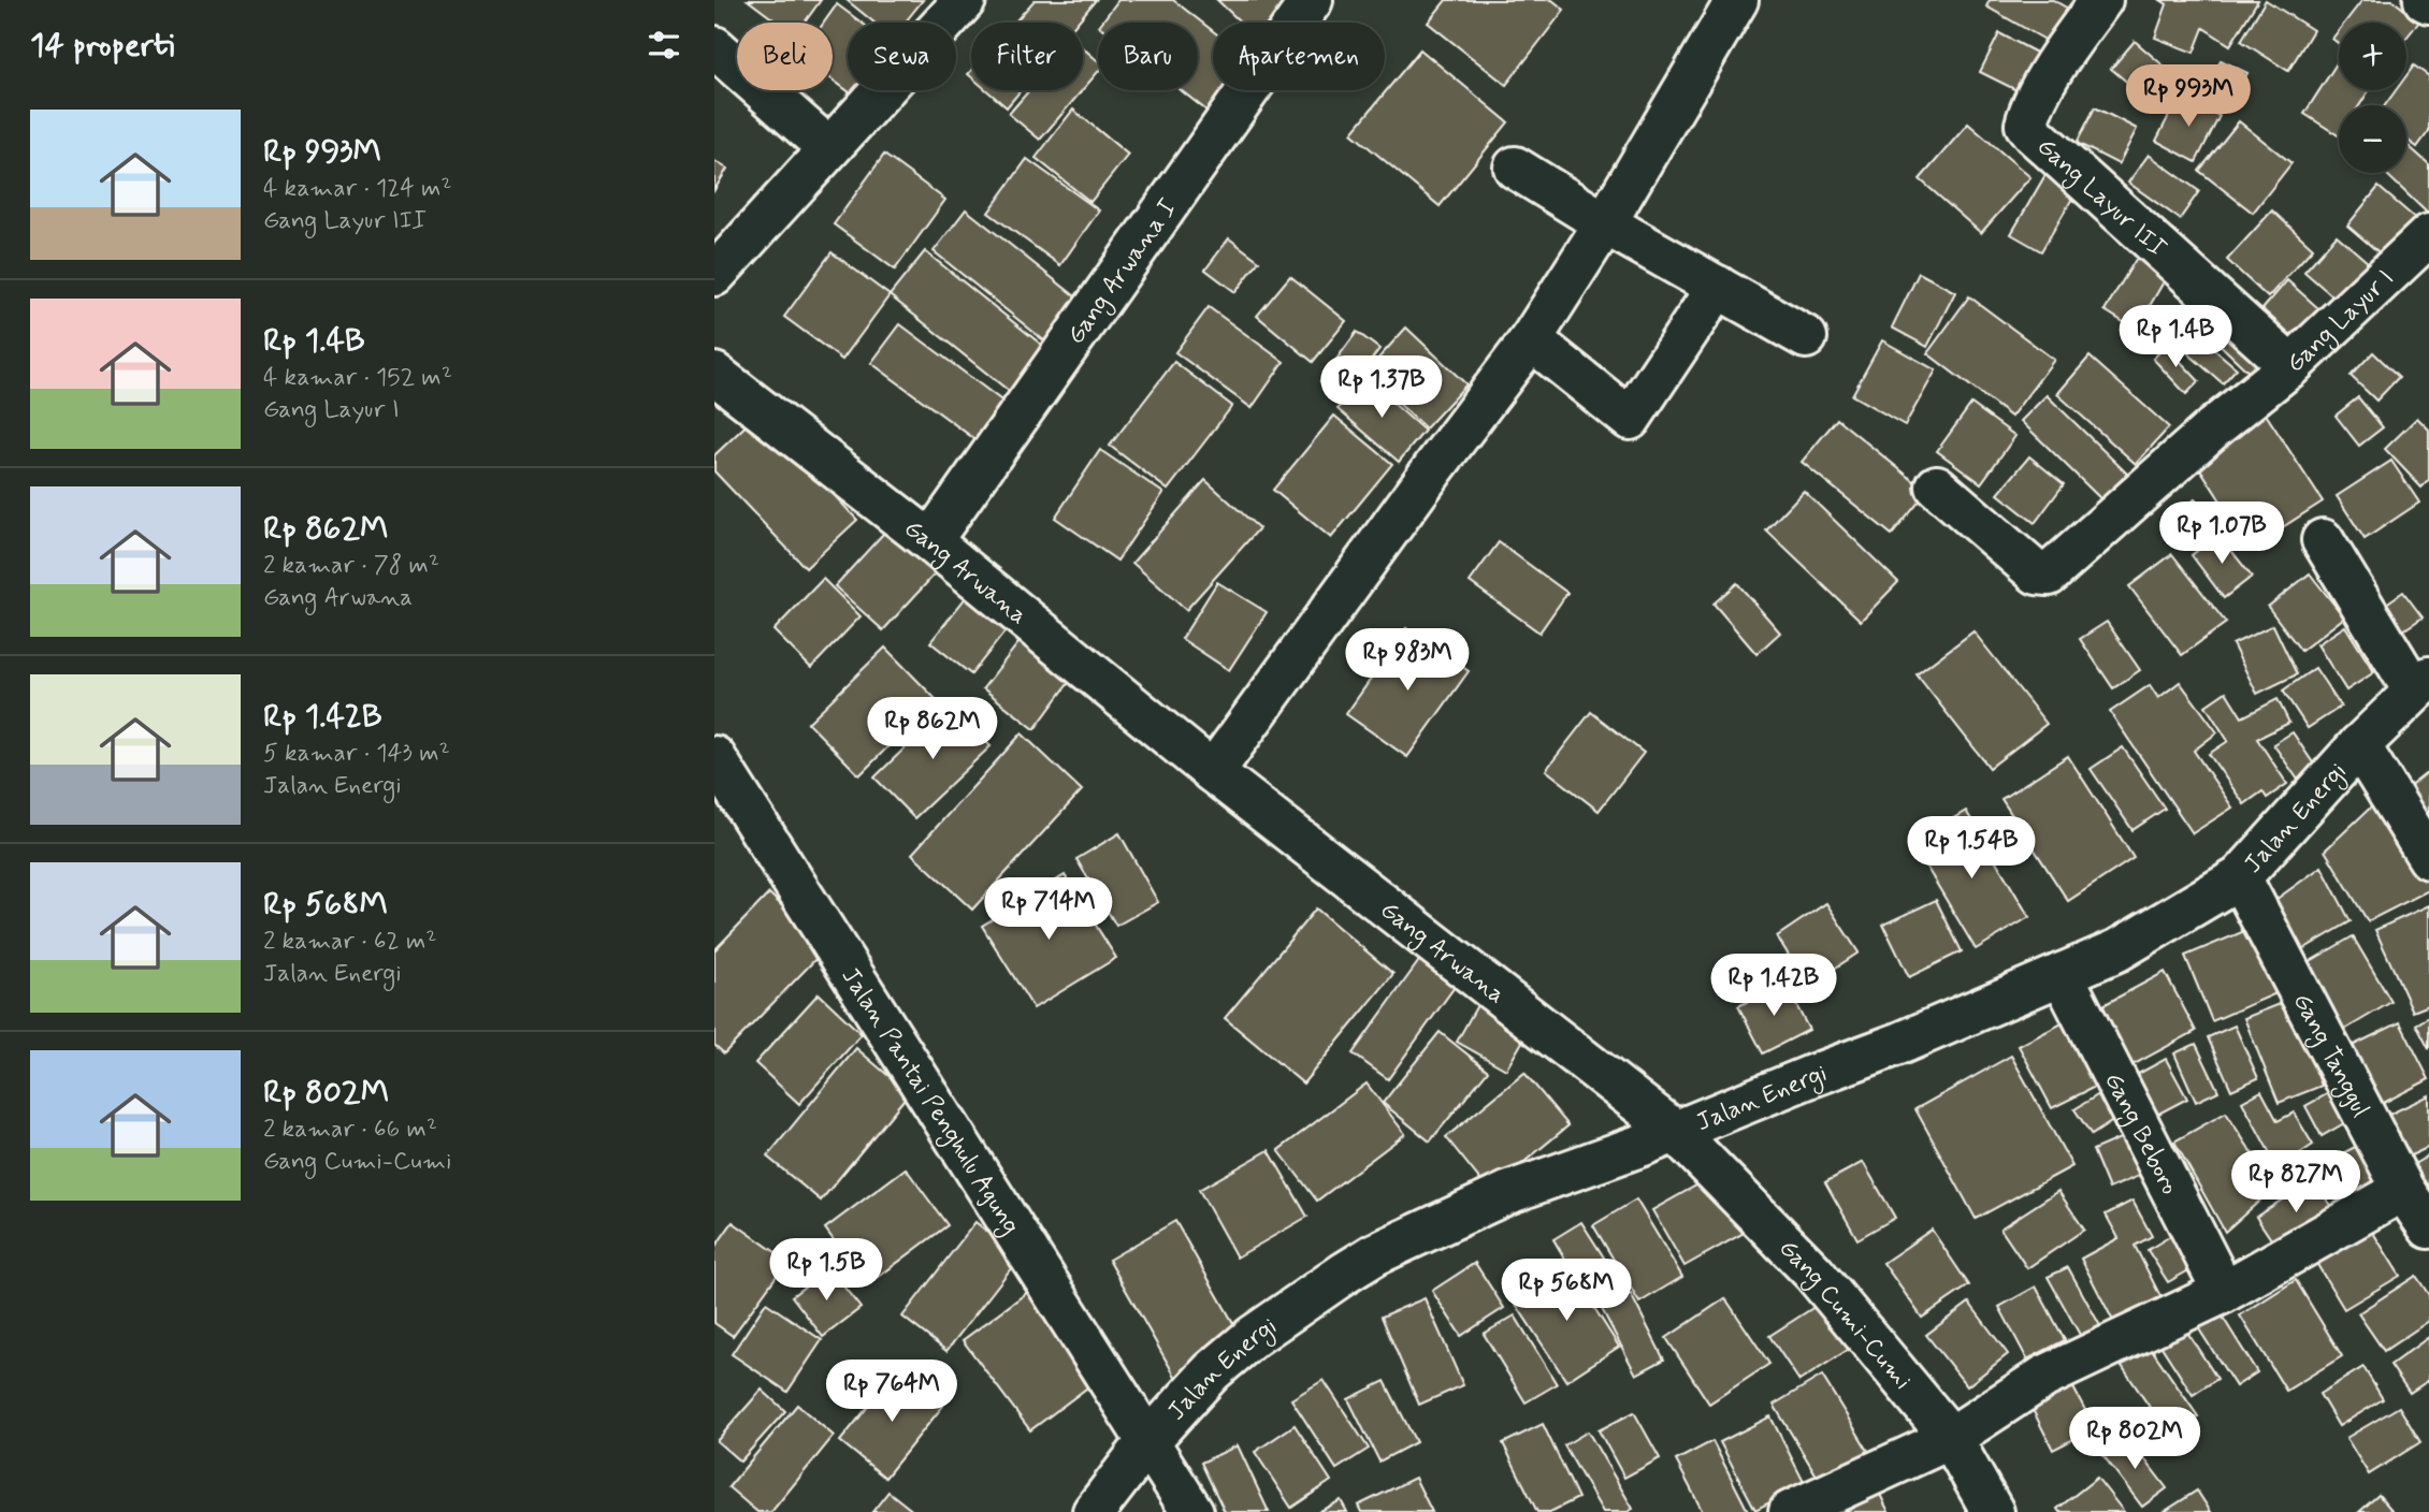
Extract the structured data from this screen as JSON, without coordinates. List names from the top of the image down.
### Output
{
  "streets": {
    "main road": [
      "Gang Layur III",
      "Gang Arwana I",
      "Gang Layur I",
      "Gang Arwana",
      "Jalan Energi",
      "Gang Tanggul",
      "Jalan Pantai Penghulu Agung",
      "Gang Beboro",
      "Gang Cumi-Cumi"
    ]
  },
  "crossings": [
    ["Gang Layur III", "Gang Layur I"],
    ["Gang Arwana I", "Gang Arwana"],
    ["Gang Arwana", "Jalan Energi"],
    ["Gang Arwana", "Gang Cumi-Cumi"],
    ["Jalan Energi", "Gang Tanggul"],
    ["Jalan Energi", "Jalan Pantai Penghulu Agung"],
    ["Jalan Energi", "Gang Beboro"],
    ["Jalan Energi", "Gang Cumi-Cumi"]
  ],
  "page": {
    "heading": "14 properti",
    "map_buttons": ["+", "−"],
    "chip": [
      "Beli",
      "Sewa",
      "Filter",
      "Baru",
      "Apartemen"
    ],
    "price": [
      "Rp 993M",
      "Rp 1.4B",
      "Rp 1.37B",
      "Rp 1.07B",
      "Rp 983M",
      "Rp 862M",
      "Rp 1.54B",
      "Rp 714M",
      "Rp 1.42B",
      "Rp 827M",
      "Rp 1.5B",
      "Rp 568M",
      "Rp 764M",
      "Rp 802M"
    ],
    "list": [
      {
        "name": "Rp 993M",
        "note": "4 kamar · 124 m² · Gang Layur III"
      },
      {
        "name": "Rp 1.4B",
        "note": "4 kamar · 152 m² · Gang Layur I"
      },
      {
        "name": "Rp 862M",
        "note": "2 kamar · 78 m² · Gang Arwana"
      },
      {
        "name": "Rp 1.42B",
        "note": "5 kamar · 143 m² · Jalan Energi"
      },
      {
        "name": "Rp 568M",
        "note": "2 kamar · 62 m² · Jalan Energi"
      },
      {
        "name": "Rp 802M",
        "note": "2 kamar · 66 m² · Gang Cumi-Cumi"
      }
    ]
  }
}
